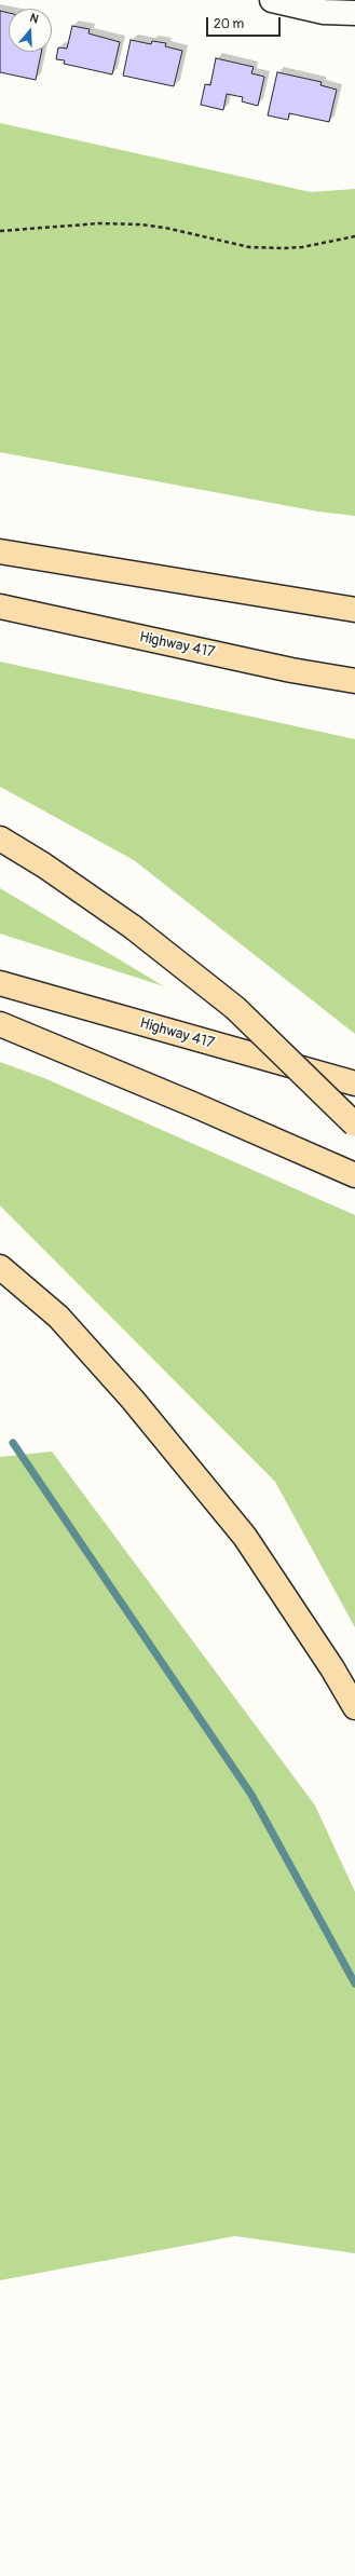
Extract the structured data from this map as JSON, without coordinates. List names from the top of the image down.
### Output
{
  "streets": {
    "highway": ["Highway 417"]
  },
  "scale_bar": "20 m",
  "north": "top"
}
